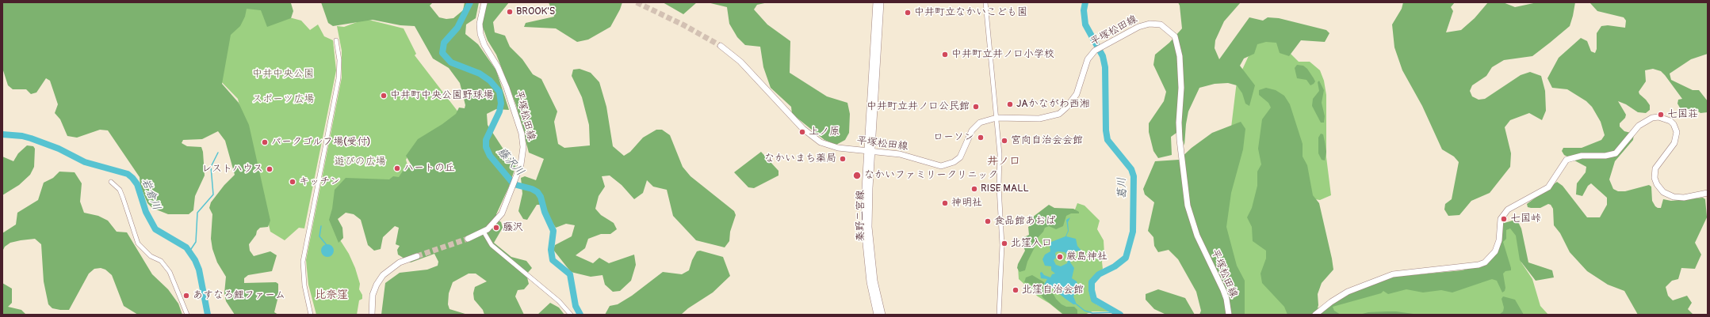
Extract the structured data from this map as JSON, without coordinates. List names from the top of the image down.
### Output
{
  "streets": {
    "main road": ["平塚松田線", "秦野二宮線"]
  },
  "crossings": [
    ["平塚松田線", "秦野二宮線"]
  ],
  "districts": ["井ノ口", "比奈窪"],
  "water": ["藤沢川", "葛川", "岩倉川"],
  "parks": ["中井中央公園", "スポーツ広場", "遊びの広場"],
  "places": [
    "BROOK'S",
    "中井町立なかいこども園",
    "中井町立井ノ口小学校",
    "中井町中央公園野球場",
    "JAかながわ西湘",
    "中井町立井ノ口公民館",
    "七国荘",
    "上ノ原",
    "ローソン",
    "宮向自治会会館",
    "パークゴルフ場(受付)",
    "なかいまち薬局",
    "ハートの丘",
    "レストハウス",
    "なかいファミリークリニック",
    "キッチン",
    "RISE MALL",
    "神明社",
    "七国峠",
    "食品館あおば",
    "藤沢",
    "北窪入口",
    "厳島神社",
    "北窪自治会館",
    "あすなろ鯉ファーム"
  ]
}
